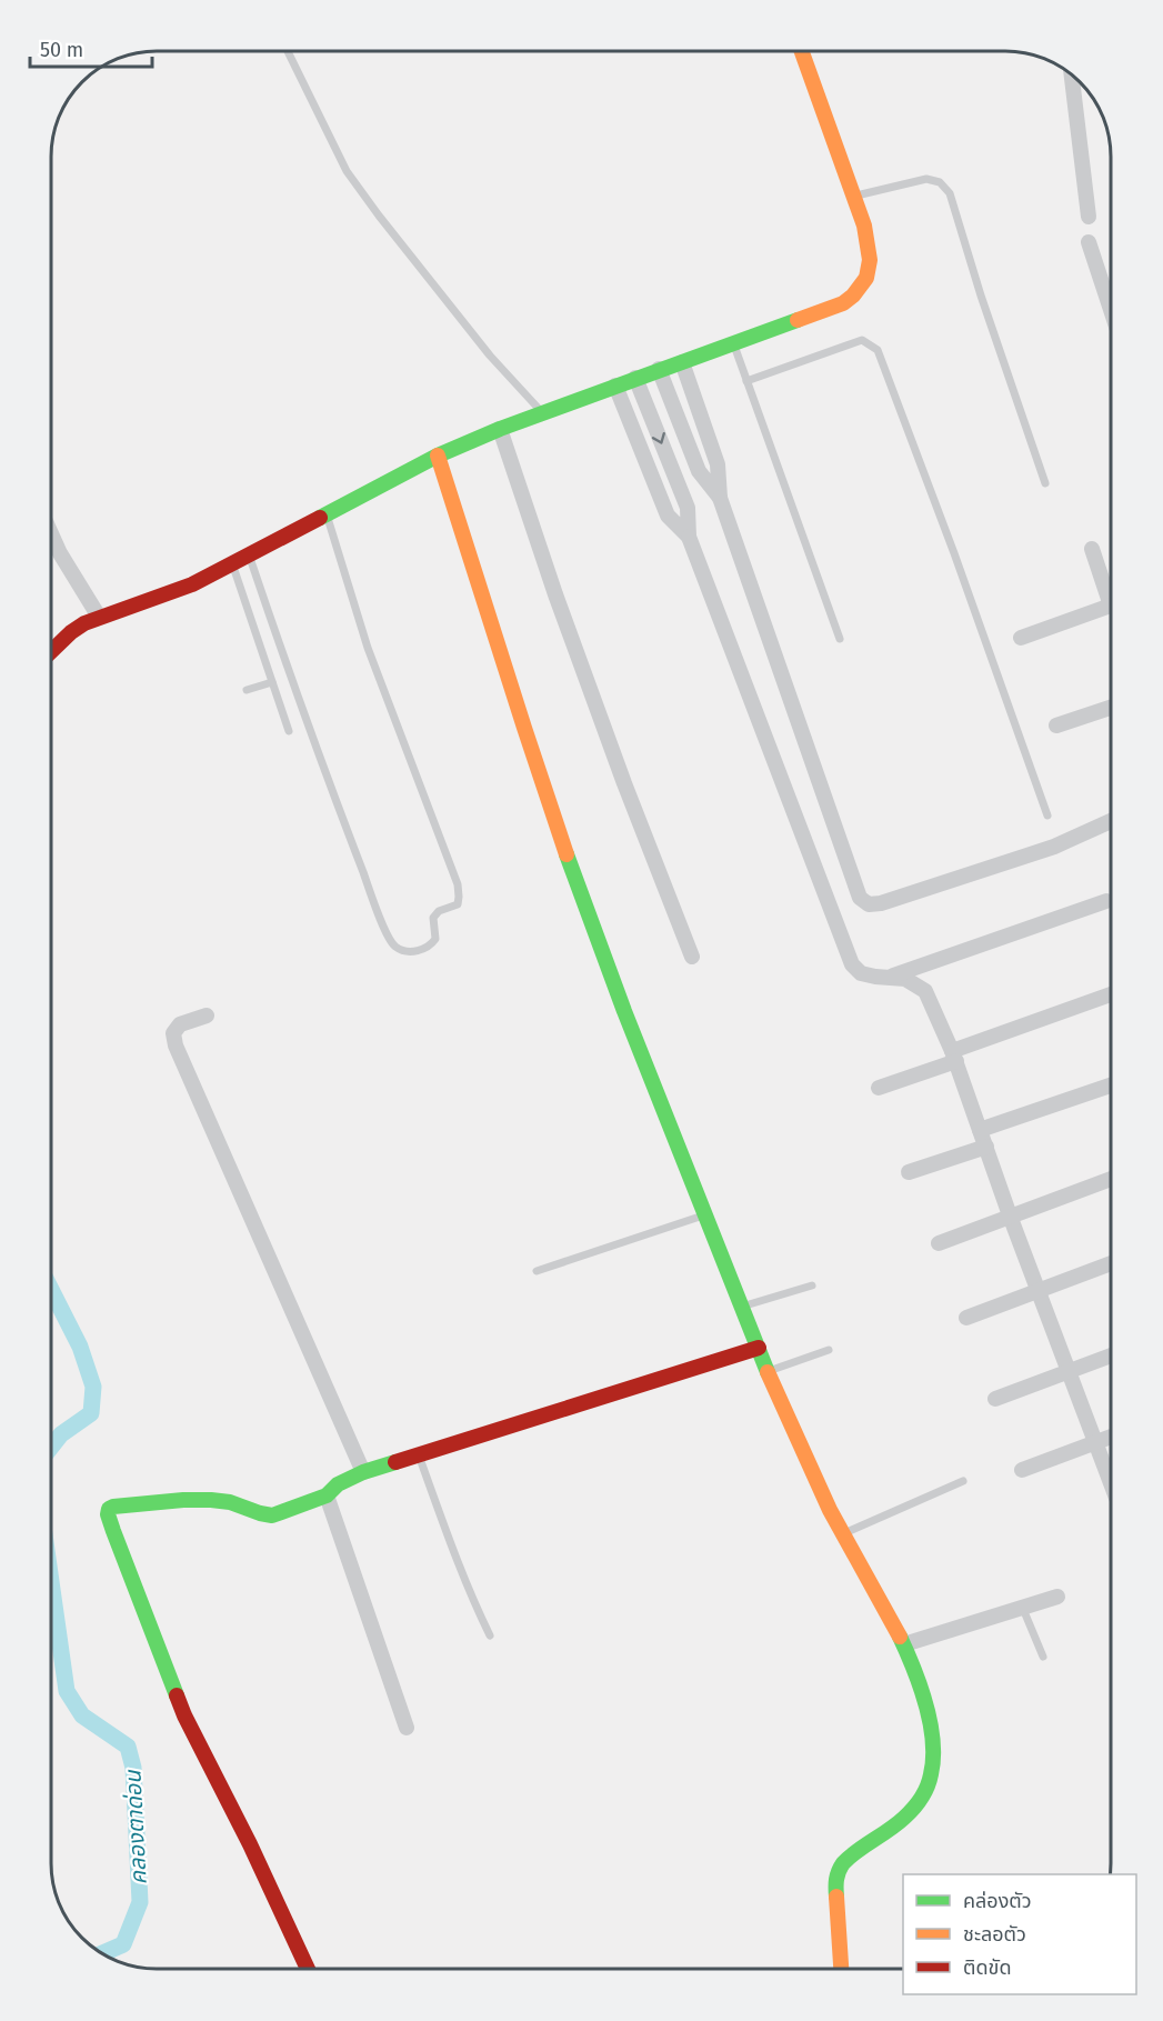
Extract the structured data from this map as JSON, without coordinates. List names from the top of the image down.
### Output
{
  "water": ["คลองตาด่อน"],
  "legend": ["คล่องตัว", "ชะลอตัว", "ติดขัด"],
  "scale_bar": "50 m"
}
